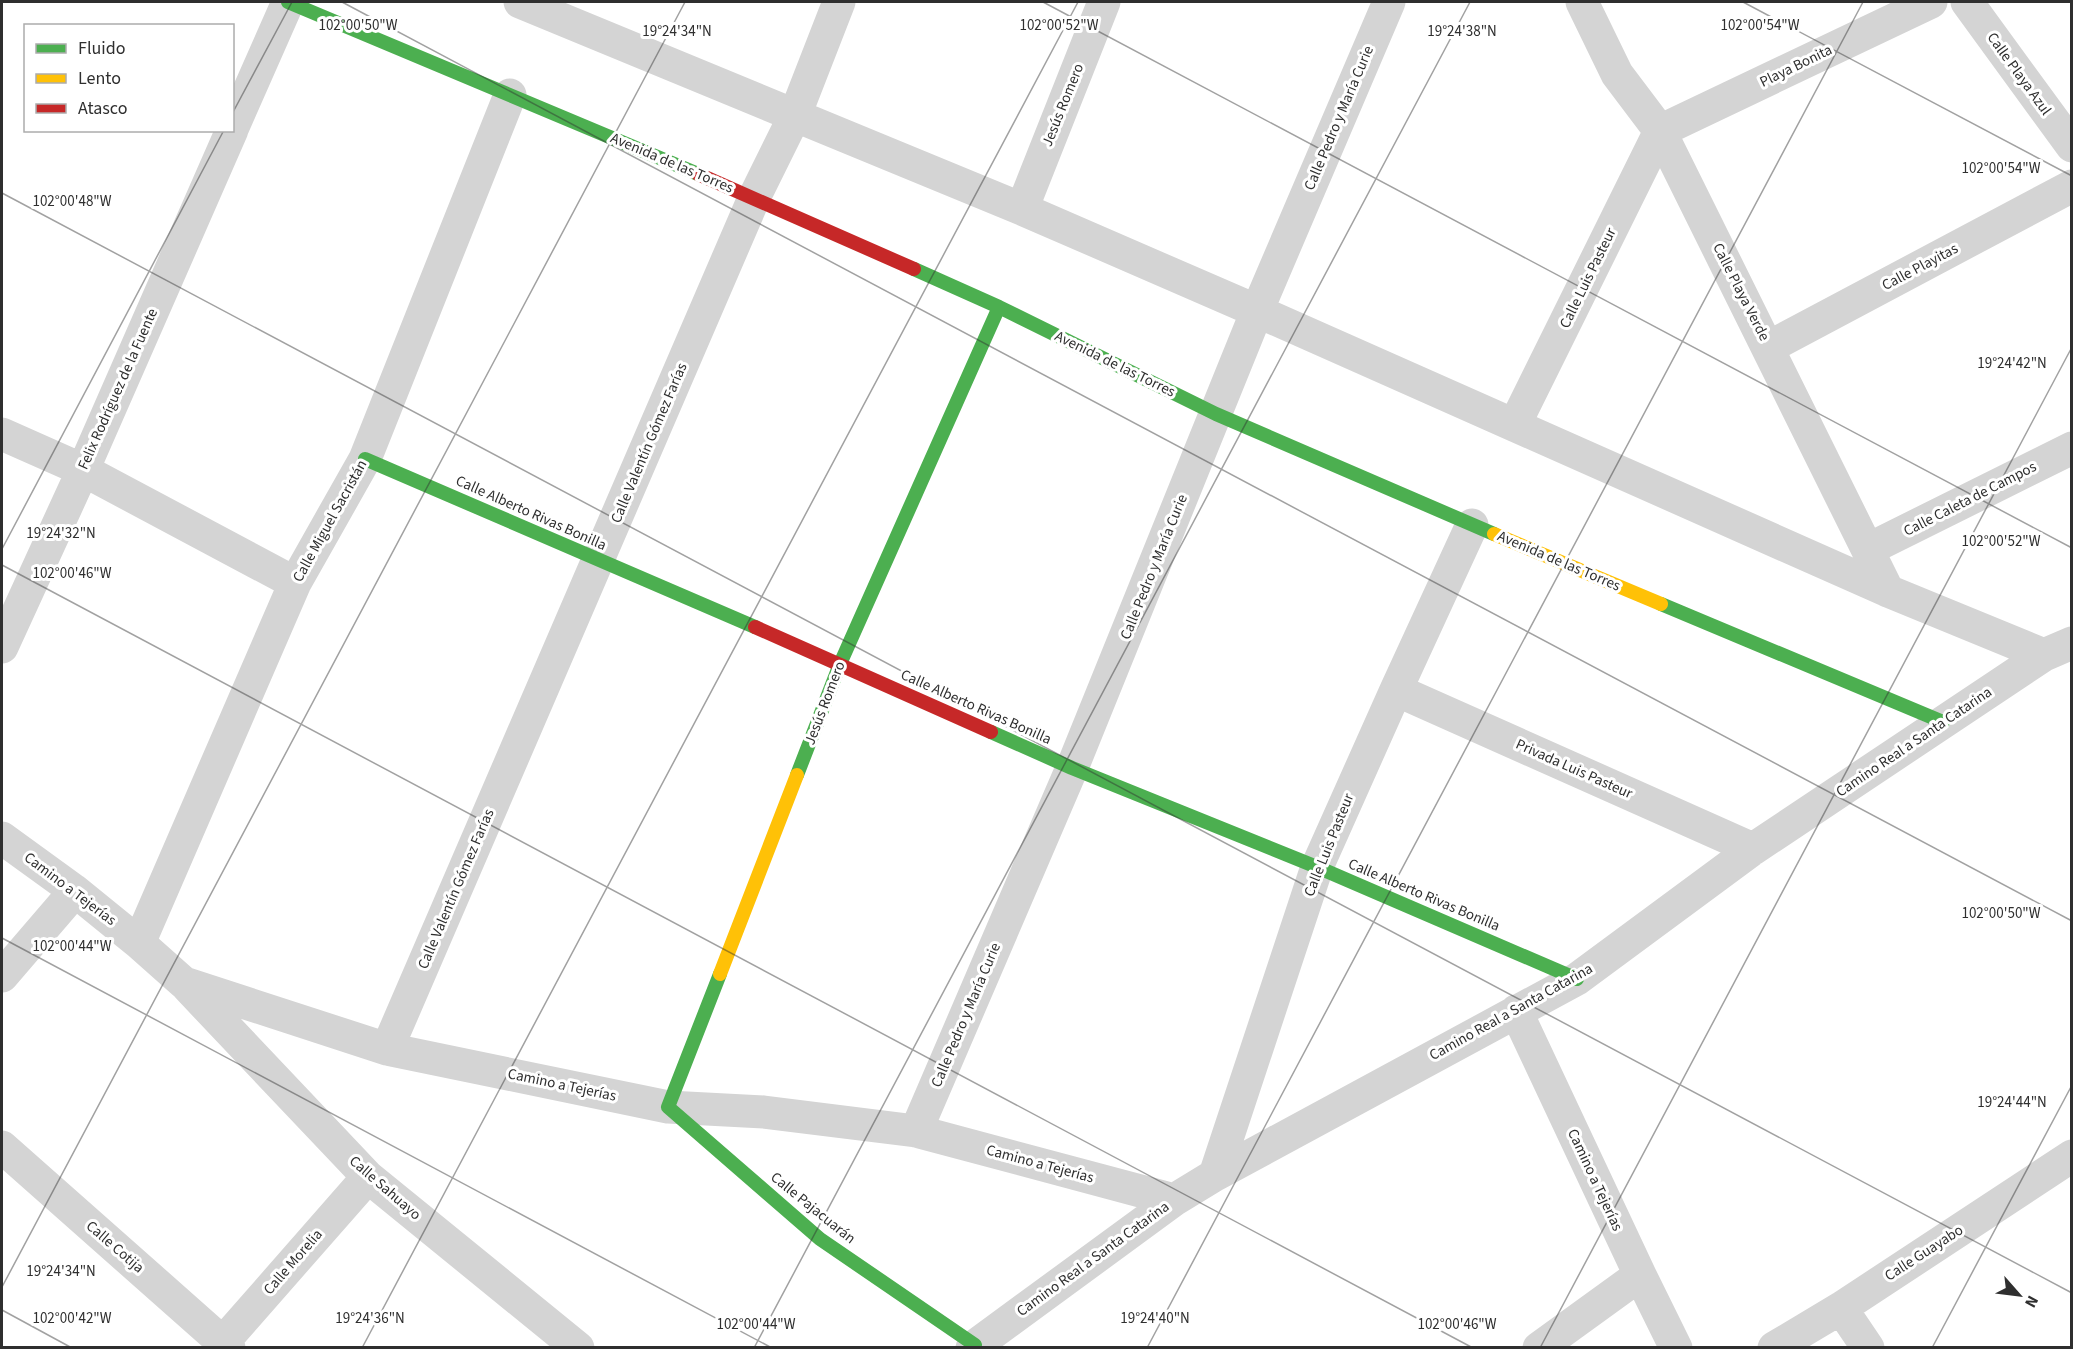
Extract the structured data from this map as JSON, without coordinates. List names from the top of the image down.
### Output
{
  "streets": {
    "street": [
      "Playa Bonita",
      "Calle Playa Azul",
      "Jesús Romero",
      "Calle Pedro y María Curie",
      "Avenida de las Torres",
      "Calle Playitas",
      "Calle Luis Pasteur",
      "Calle Playa Verde",
      "Felix Rodríguez de la Fuente",
      "Calle Valentín Gómez Farías",
      "Calle Caleta de Campos",
      "Calle Alberto Rivas Bonilla",
      "Calle Miguel Sacristán",
      "Camino Real a Santa Catarina",
      "Privada Luis Pasteur",
      "Camino a Tejerías",
      "Calle Sahuayo",
      "Calle Pajacuarán",
      "Calle Cotija",
      "Calle Guayabo",
      "Calle Morelia"
    ]
  },
  "crossings": [
    ["Playa Bonita", "Calle Luis Pasteur"],
    ["Playa Bonita", "Calle Playa Verde"],
    ["Jesús Romero", "Avenida de las Torres"],
    ["Jesús Romero", "Calle Alberto Rivas Bonilla"],
    ["Jesús Romero", "Camino a Tejerías"],
    ["Jesús Romero", "Calle Pajacuarán"],
    ["Calle Pedro y María Curie", "Avenida de las Torres"],
    ["Calle Pedro y María Curie", "Calle Alberto Rivas Bonilla"],
    ["Calle Pedro y María Curie", "Camino a Tejerías"],
    ["Avenida de las Torres", "Calle Luis Pasteur"],
    ["Avenida de las Torres", "Felix Rodríguez de la Fuente"],
    ["Avenida de las Torres", "Calle Valentín Gómez Farías"],
    ["Avenida de las Torres", "Calle Miguel Sacristán"],
    ["Avenida de las Torres", "Camino Real a Santa Catarina"],
    ["Calle Playitas", "Calle Playa Verde"],
    ["Calle Luis Pasteur", "Calle Playa Verde"],
    ["Calle Luis Pasteur", "Calle Alberto Rivas Bonilla"],
    ["Calle Luis Pasteur", "Camino Real a Santa Catarina"],
    ["Calle Luis Pasteur", "Privada Luis Pasteur"],
    ["Calle Playa Verde", "Calle Caleta de Campos"],
    ["Calle Valentín Gómez Farías", "Calle Alberto Rivas Bonilla"],
    ["Calle Valentín Gómez Farías", "Camino a Tejerías"],
    ["Calle Alberto Rivas Bonilla", "Calle Miguel Sacristán"],
    ["Calle Alberto Rivas Bonilla", "Camino Real a Santa Catarina"],
    ["Calle Miguel Sacristán", "Camino a Tejerías"],
    ["Camino Real a Santa Catarina", "Privada Luis Pasteur"],
    ["Camino Real a Santa Catarina", "Camino a Tejerías"],
    ["Camino Real a Santa Catarina", "Calle Pajacuarán"],
    ["Camino a Tejerías", "Calle Sahuayo"],
    ["Camino a Tejerías", "Calle Pajacuarán"],
    ["Calle Sahuayo", "Calle Morelia"],
    ["Calle Cotija", "Calle Morelia"]
  ],
  "legend": ["Fluido", "Lento", "Atasco"],
  "north": "bottom right",
  "coordinates": [
    "102°00'50\"W",
    "102°00'52\"W",
    "102°00'54\"W",
    "19°24'34\"N",
    "19°24'38\"N",
    "102°00'48\"W",
    "19°24'42\"N",
    "19°24'32\"N",
    "102°00'46\"W",
    "102°00'44\"W",
    "19°24'44\"N",
    "19°24'36\"N",
    "19°24'40\"N",
    "102°00'42\"W"
  ]
}
